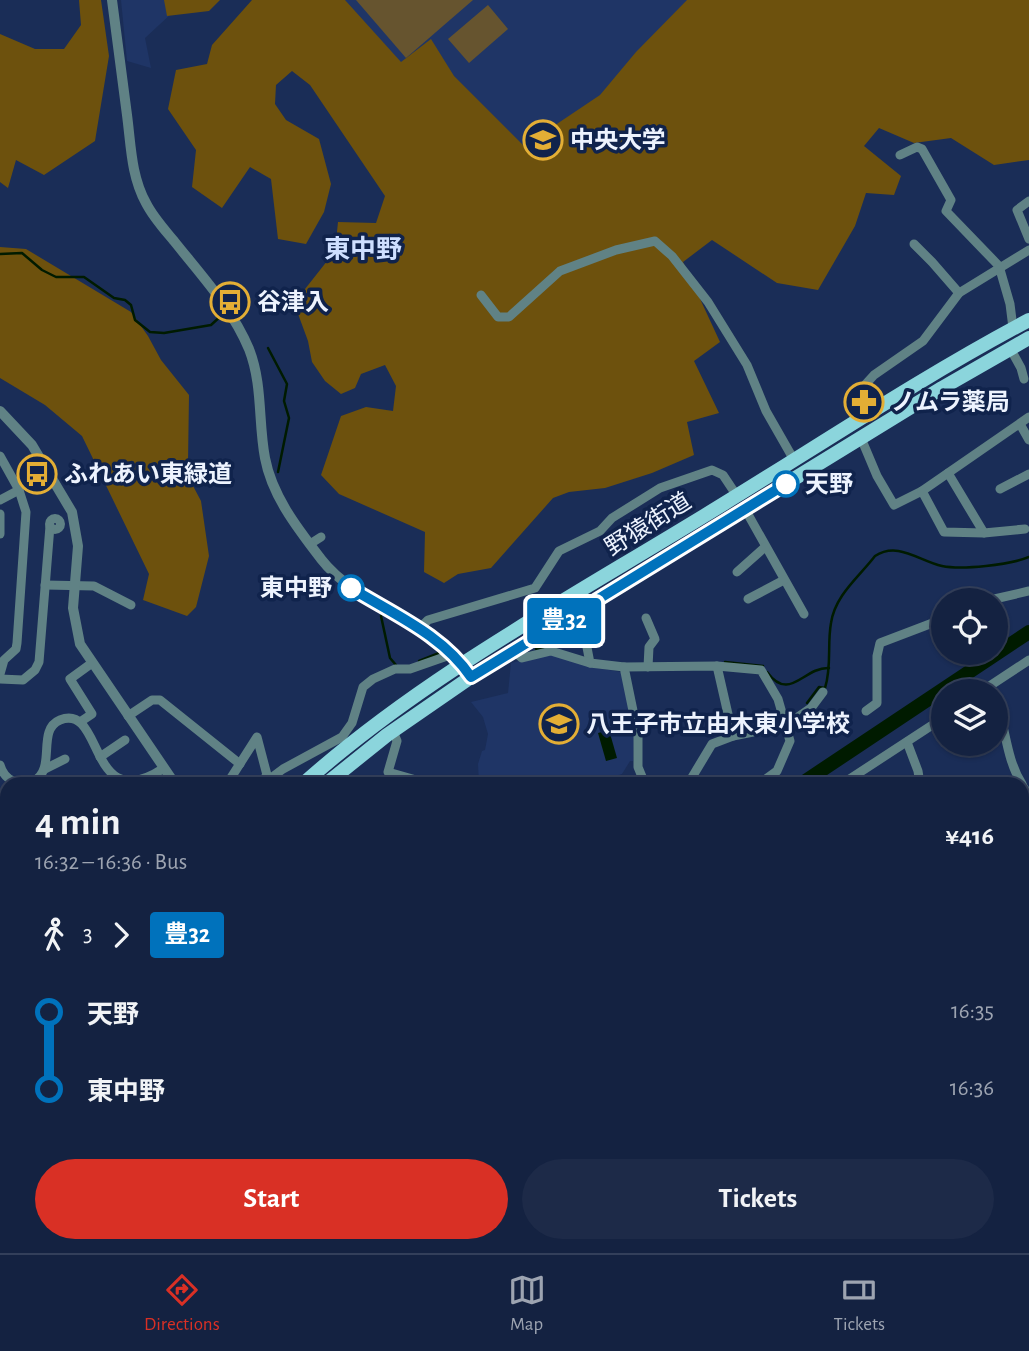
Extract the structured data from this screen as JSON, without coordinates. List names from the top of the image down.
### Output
{
  "streets": {
    "main road": ["野猿街道"]
  },
  "districts": ["東中野"],
  "places": {
    "school or university": ["中央大学", "八王子市立由木東小学校"],
    "bus stop": ["谷津入", "ふれあい東緑道"],
    "pharmacy": ["ノムラ薬局"],
    "other": ["天野", "東中野"]
  },
  "lines": ["bus line 豊32"],
  "page": {
    "on_map": "豊32",
    "heading": ["4 min", "16:32 – 16:36 · Bus", "¥416"],
    "legs": ["3", "豊32"],
    "list": [
      {
        "name": "天野",
        "value": "16:35"
      },
      {
        "name": "東中野",
        "value": "16:36"
      }
    ],
    "buttons": ["Start", "Tickets"],
    "tabs": ["Directions", "Map", "Tickets"]
  }
}
